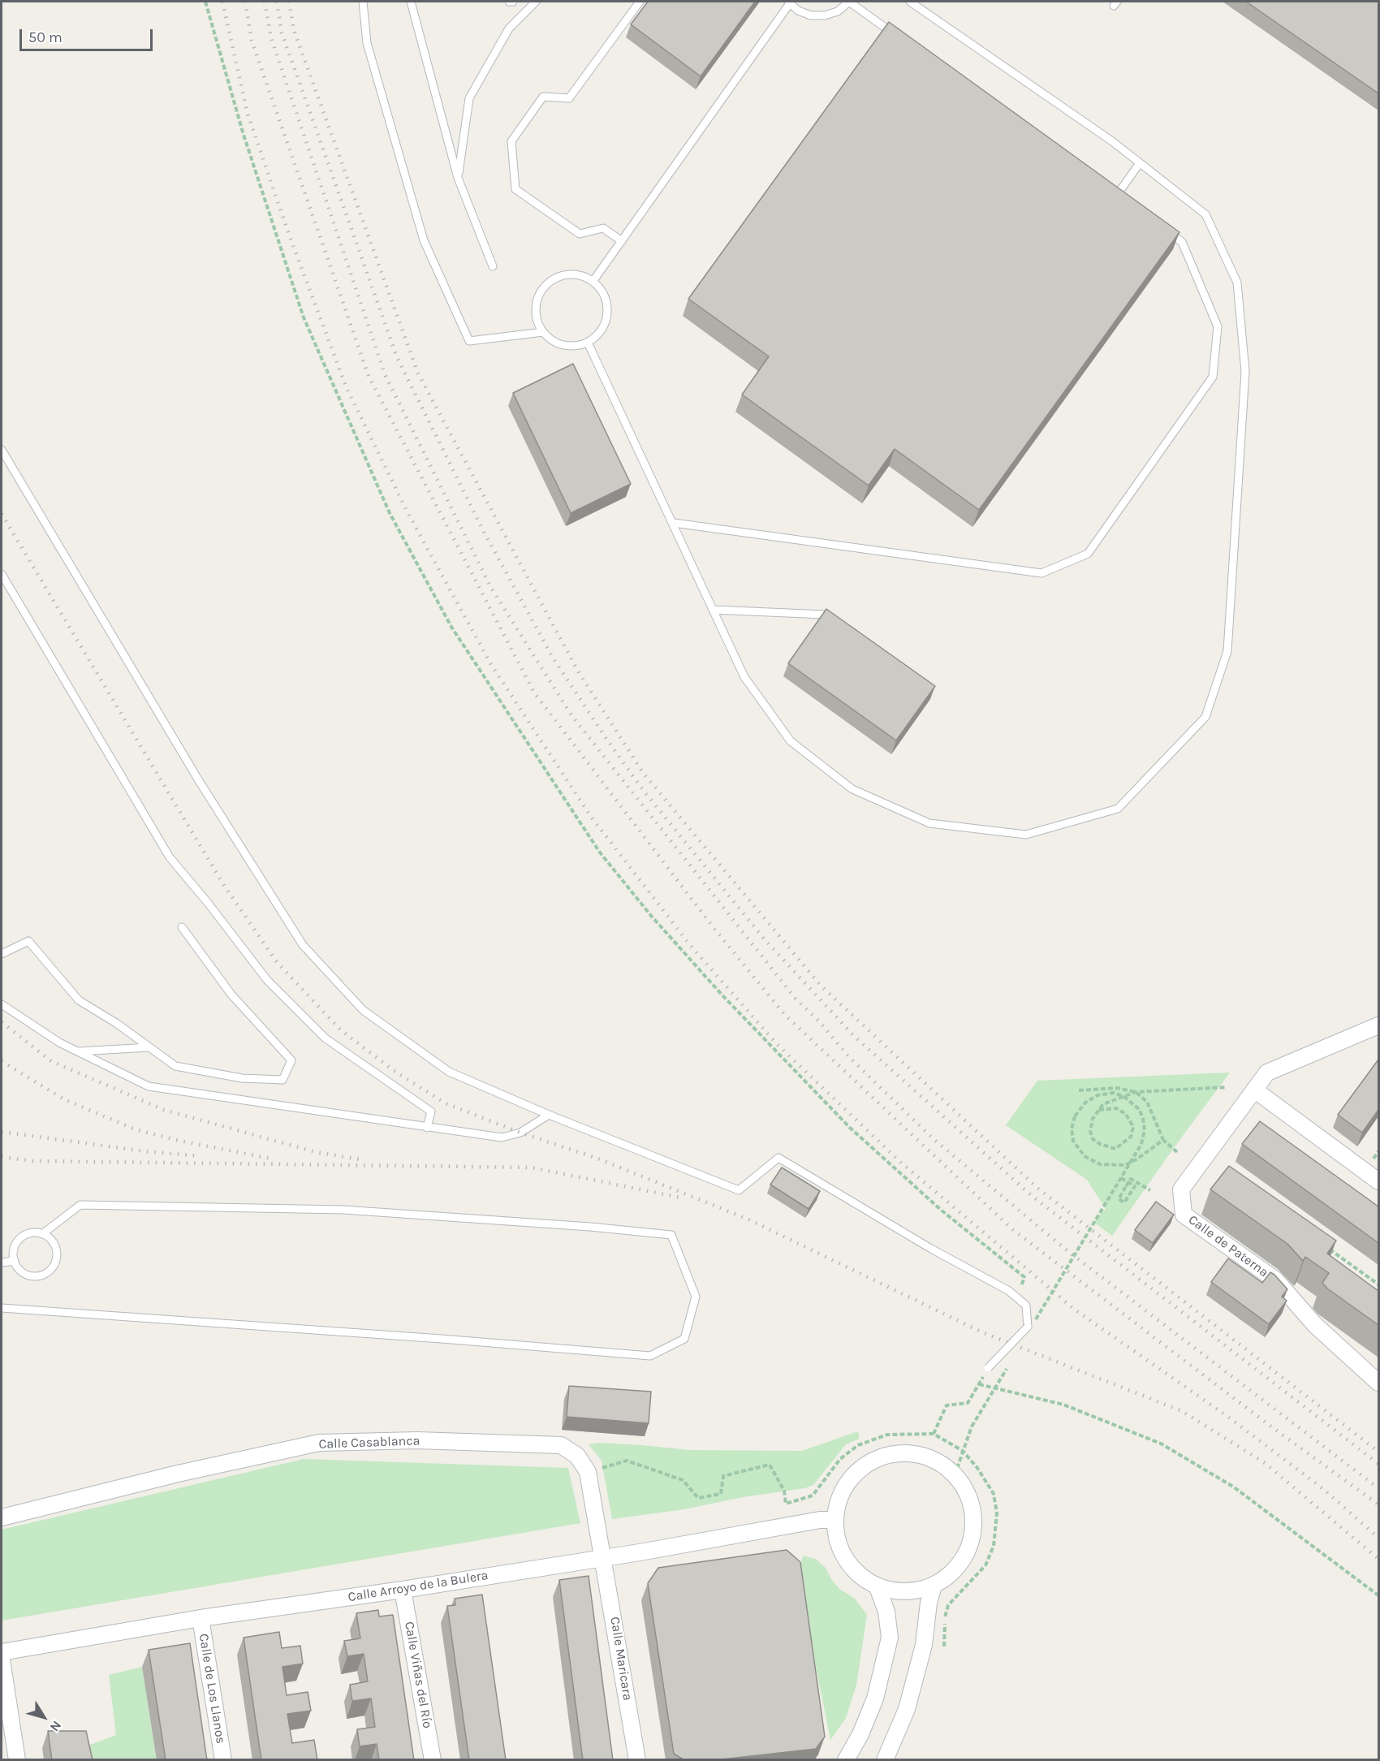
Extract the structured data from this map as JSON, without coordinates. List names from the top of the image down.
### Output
{
  "streets": {
    "street": [
      "Calle de Paterna",
      "Calle Casablanca",
      "Calle Arroyo de la Bulera",
      "Calle Maricara",
      "Calle Viñas del Río",
      "Calle de Los Llanos"
    ]
  },
  "crossings": [
    ["Calle Casablanca", "Calle Arroyo de la Bulera"],
    ["Calle Casablanca", "Calle Maricara"],
    ["Calle Arroyo de la Bulera", "Calle Maricara"],
    ["Calle Arroyo de la Bulera", "Calle Viñas del Río"],
    ["Calle Arroyo de la Bulera", "Calle de Los Llanos"]
  ],
  "scale_bar": "50 m",
  "north": "bottom right"
}
